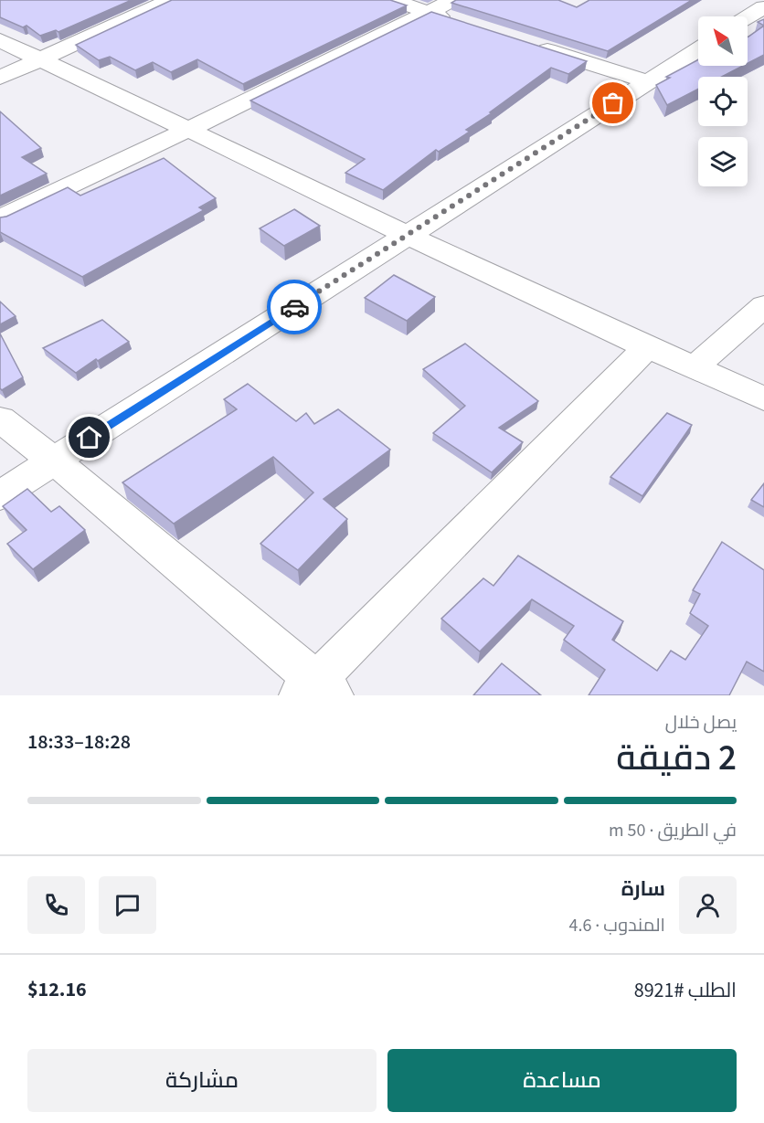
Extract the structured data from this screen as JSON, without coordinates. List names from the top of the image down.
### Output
{
  "north": "top left",
  "page": {
    "heading": ["2 دقيقة", "يصل خلال", "18:28–18:33"],
    "panel": [
      "سارة",
      "المندوب · 4.6",
      "الطلب #8921",
      "$12.16"
    ],
    "bar": "في الطريق · 50 m",
    "buttons": ["مساعدة", "مشاركة"]
  }
}
